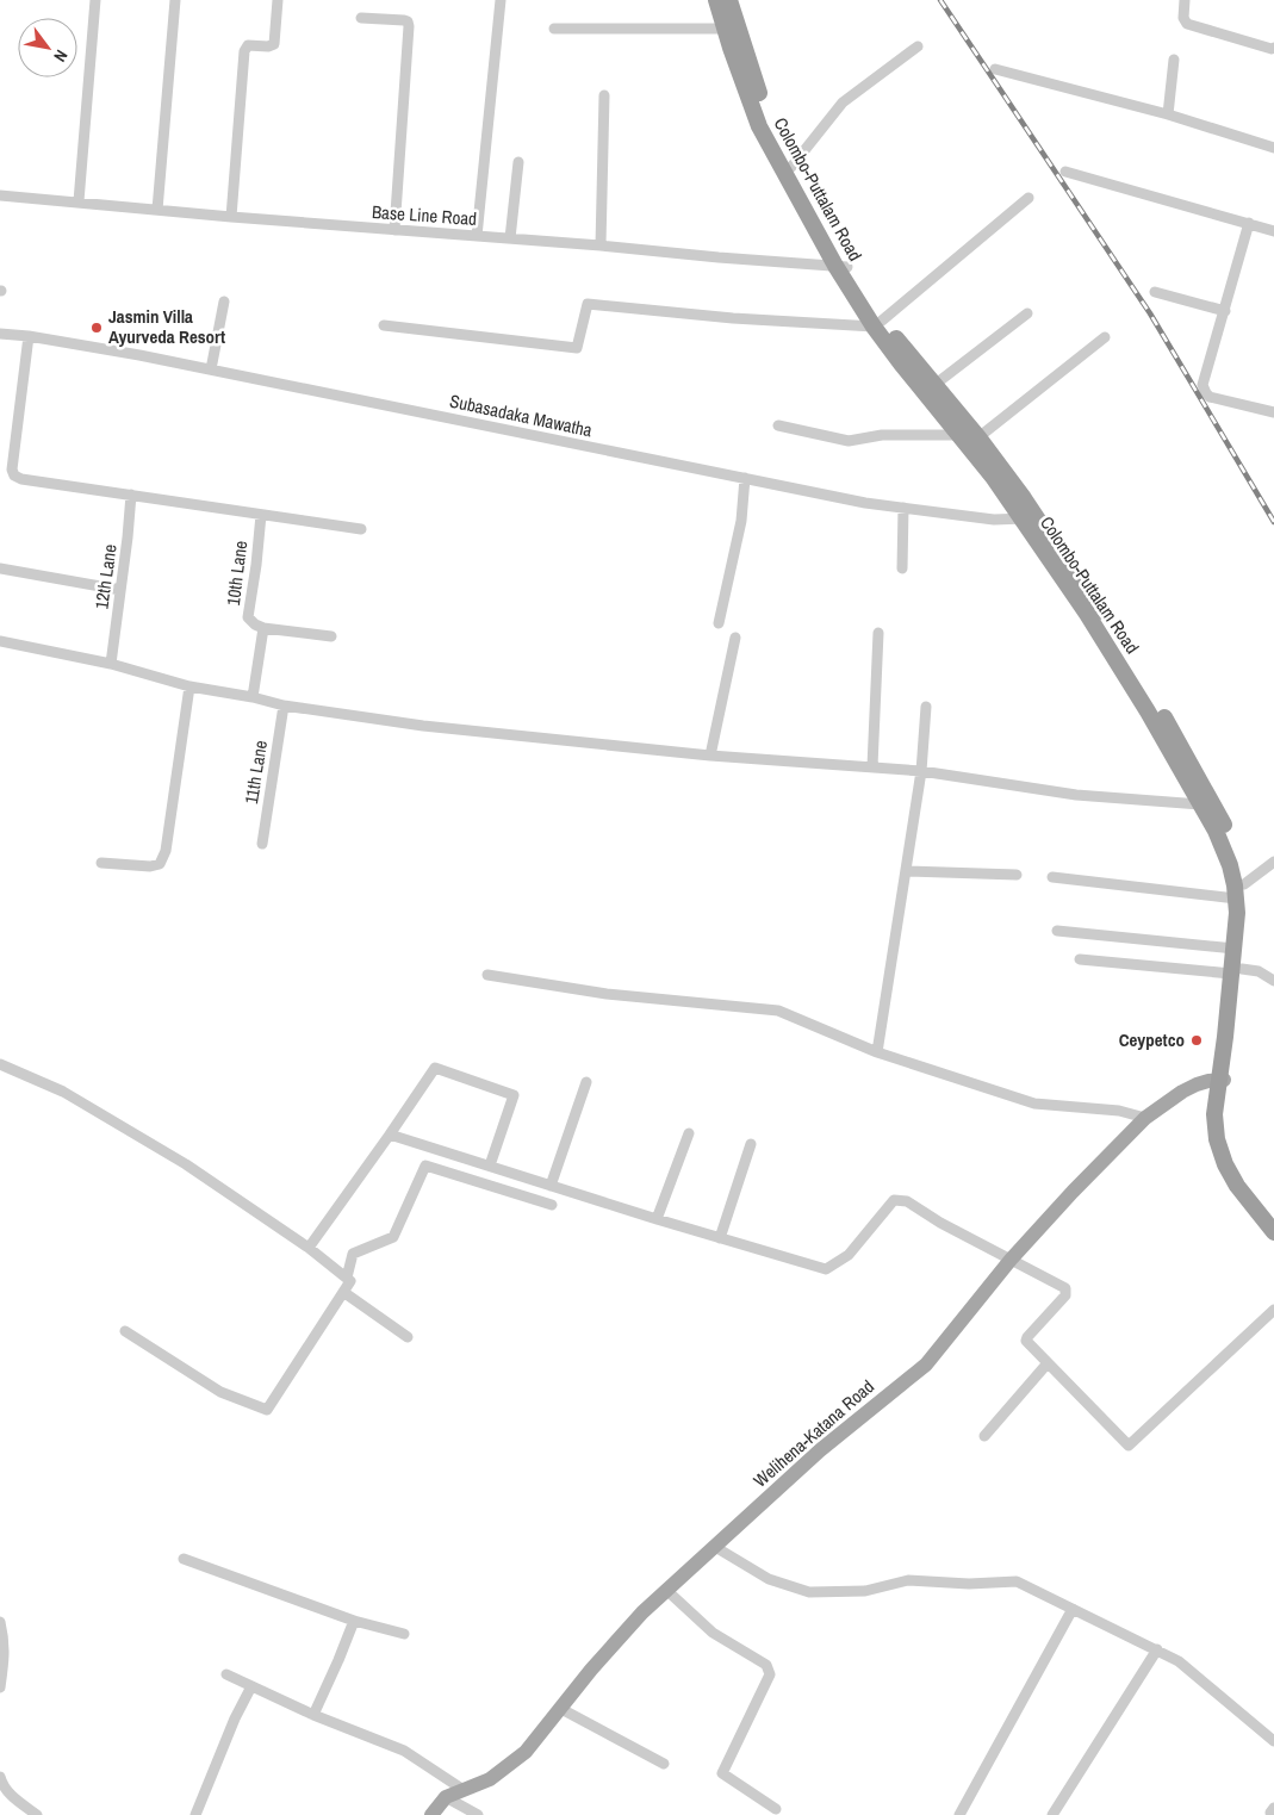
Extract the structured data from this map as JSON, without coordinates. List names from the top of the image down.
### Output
{
  "streets": {
    "highway": ["Colombo-Puttalam Road"],
    "main road": ["Welihena-Katana Road"],
    "street": [
      "Base Line Road",
      "Subasadaka Mawatha",
      "10th Lane",
      "12th Lane",
      "11th Lane"
    ]
  },
  "crossings": [
    ["Colombo-Puttalam Road", "Base Line Road"],
    ["Colombo-Puttalam Road", "Subasadaka Mawatha"],
    ["Colombo-Puttalam Road", "Welihena-Katana Road"]
  ],
  "places": ["Jasmin Villa Ayurveda Resort", "Ceypetco"],
  "north": "bottom right"
}
